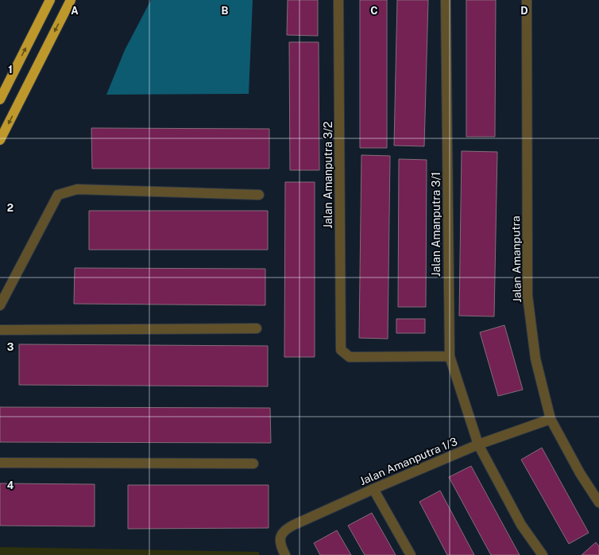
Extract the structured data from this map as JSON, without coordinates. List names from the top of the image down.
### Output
{
  "streets": {
    "street": [
      "Jalan Amanputra 3/2",
      "Jalan Amanputra 3/1",
      "Jalan Amanputra",
      "Jalan Amanputra 1/3"
    ]
  },
  "crossings": [
    ["Jalan Amanputra 3/2", "Jalan Amanputra 3/1"],
    ["Jalan Amanputra 3/1", "Jalan Amanputra 1/3"],
    ["Jalan Amanputra", "Jalan Amanputra 1/3"]
  ],
  "grid": {
    "columns": [
      "A",
      "B",
      "C",
      "D"
    ],
    "rows": [
      "1",
      "2",
      "3",
      "4"
    ]
  }
}
